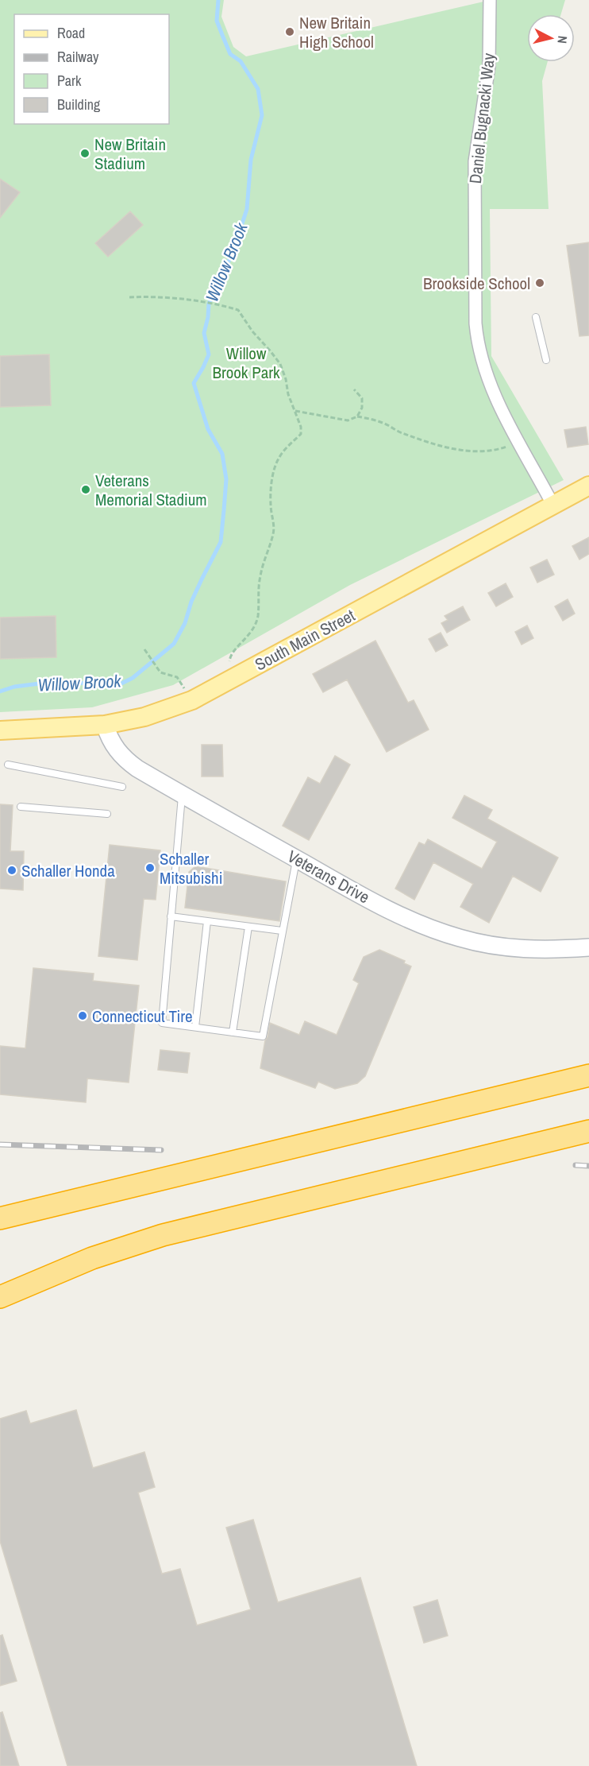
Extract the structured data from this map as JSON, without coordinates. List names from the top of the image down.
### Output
{
  "streets": {
    "main road": ["South Main Street"],
    "street": ["Daniel Bugnacki Way", "Veterans Drive"]
  },
  "crossings": [
    ["Daniel Bugnacki Way", "South Main Street"],
    ["South Main Street", "Veterans Drive"]
  ],
  "water": ["Willow Brook"],
  "parks": ["Willow Brook Park"],
  "places": [
    "New Britain High School",
    "New Britain Stadium",
    "Brookside School",
    "Veterans Memorial Stadium",
    "Schaller Mitsubishi",
    "Schaller Honda",
    "Connecticut Tire"
  ],
  "legend": [
    "Road",
    "Railway",
    "Park",
    "Building"
  ],
  "north": "right"
}
